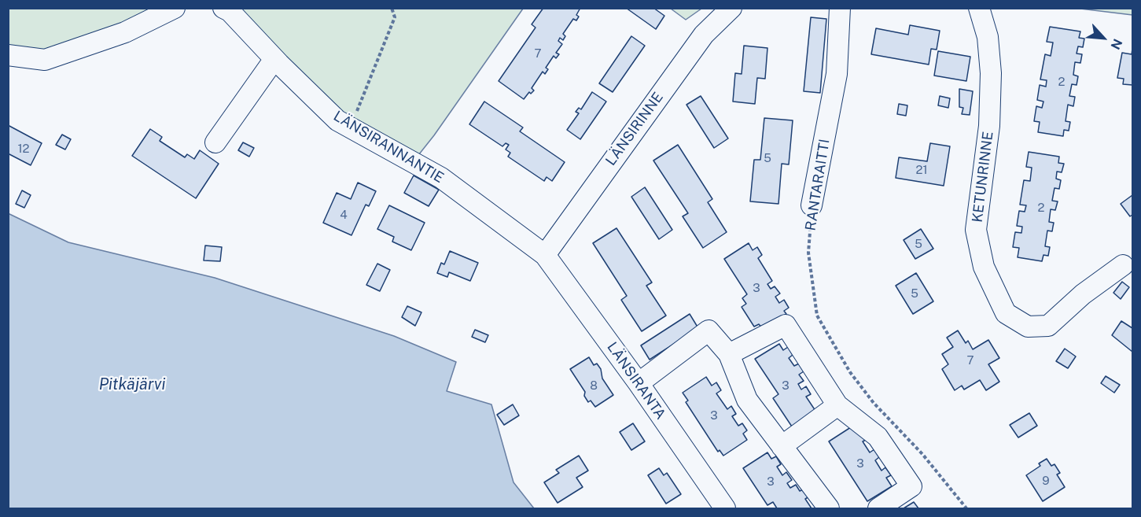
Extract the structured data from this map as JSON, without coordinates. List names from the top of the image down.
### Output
{
  "streets": {
    "street": [
      "LÄNSIRINNE",
      "LÄNSIRANNANTIE",
      "KETUNRINNE",
      "RANTARAITTI",
      "LÄNSIRANTA"
    ]
  },
  "crossings": [
    ["LÄNSIRINNE", "LÄNSIRANNANTIE"],
    ["LÄNSIRINNE", "LÄNSIRANTA"],
    ["LÄNSIRANNANTIE", "LÄNSIRANTA"]
  ],
  "water": ["Pitkäjärvi"],
  "house_numbers": [
    "7",
    "2",
    "12",
    "5",
    "21",
    "2",
    "4",
    "5",
    "3",
    "5",
    "7",
    "8",
    "3",
    "3",
    "3",
    "9",
    "3"
  ],
  "north": "bottom right"
}
